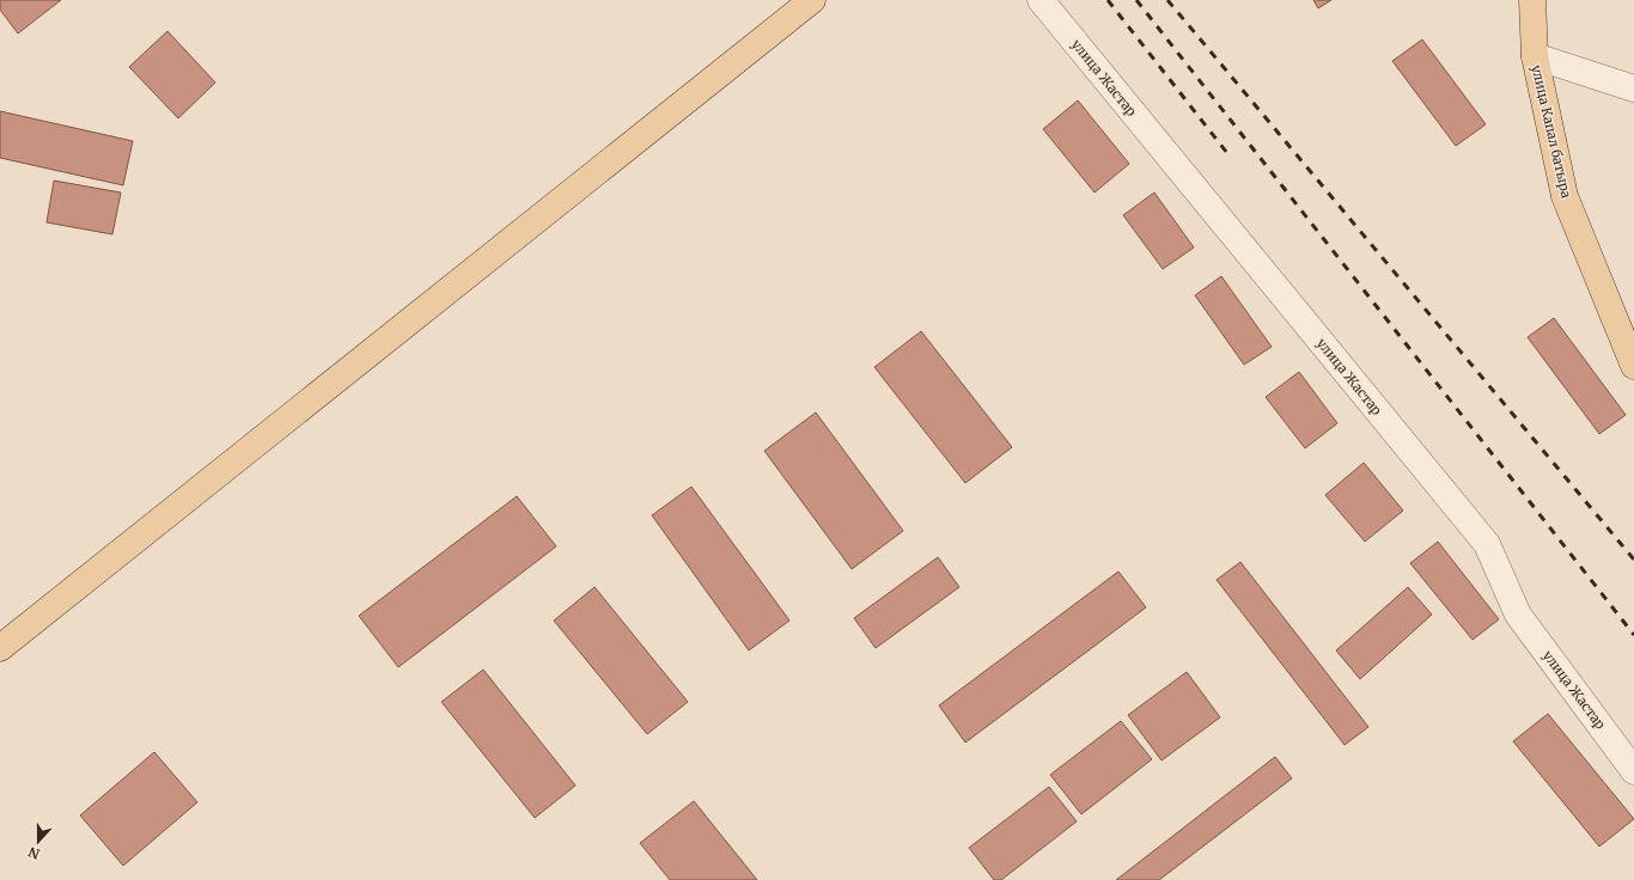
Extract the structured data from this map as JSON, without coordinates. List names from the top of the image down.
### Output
{
  "streets": {
    "main road": ["улица Капал батыра"],
    "street": ["улица Жастар"]
  },
  "north": "bottom"
}
